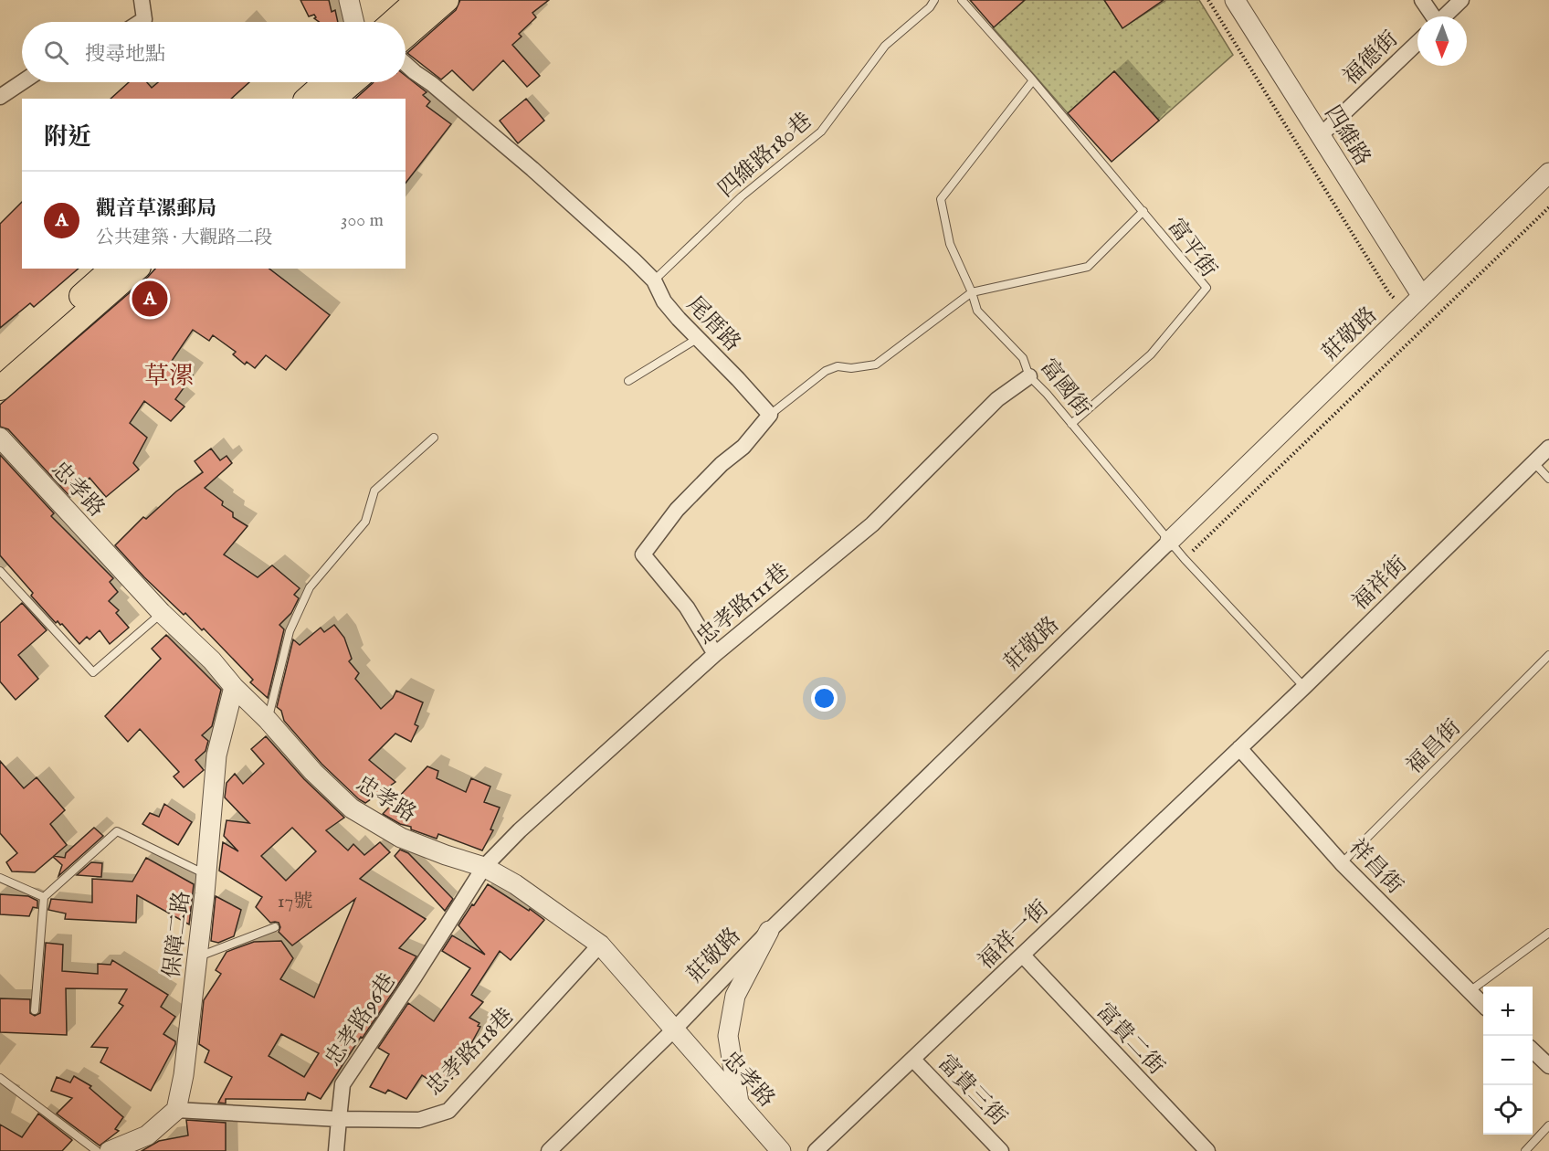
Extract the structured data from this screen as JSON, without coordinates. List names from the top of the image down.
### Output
{
  "streets": {
    "street": [
      "福德街",
      "四維路",
      "尾厝路",
      "莊敬路",
      "忠孝路",
      "福祥街",
      "忠孝路111巷",
      "祥昌街",
      "保障二路",
      "福祥一街",
      "忠孝路96巷",
      "富貴二街",
      "忠孝路118巷",
      "富貴三街"
    ],
    "lane": [
      "四維路180巷",
      "富平街",
      "富國街",
      "福昌街"
    ]
  },
  "crossings": [
    ["福德街", "四維路"],
    ["四維路", "莊敬路"],
    ["四維路180巷", "尾厝路"],
    ["富平街", "富國街"],
    ["莊敬路", "富國街"],
    ["莊敬路", "忠孝路"],
    ["富國街", "福祥街"],
    ["富國街", "忠孝路111巷"],
    ["忠孝路", "忠孝路111巷"],
    ["忠孝路", "保障二路"],
    ["忠孝路", "忠孝路96巷"],
    ["忠孝路", "忠孝路118巷"],
    ["福祥街", "祥昌街"],
    ["福祥街", "福祥一街"],
    ["忠孝路111巷", "忠孝路96巷"],
    ["福昌街", "祥昌街"],
    ["祥昌街", "福祥一街"],
    ["福祥一街", "富貴二街"],
    ["福祥一街", "富貴三街"],
    ["忠孝路96巷", "忠孝路118巷"]
  ],
  "districts": ["草漯"],
  "house_numbers": ["17號"],
  "north": "bottom",
  "page": {
    "search": "搜尋地點",
    "heading": "附近",
    "list": [
      {
        "mark": "A",
        "name": "觀音草漯郵局",
        "note": "公共建築 · 大觀路二段",
        "value": "300 m"
      }
    ],
    "pins": "A",
    "map_buttons": ["+", "−"]
  }
}
